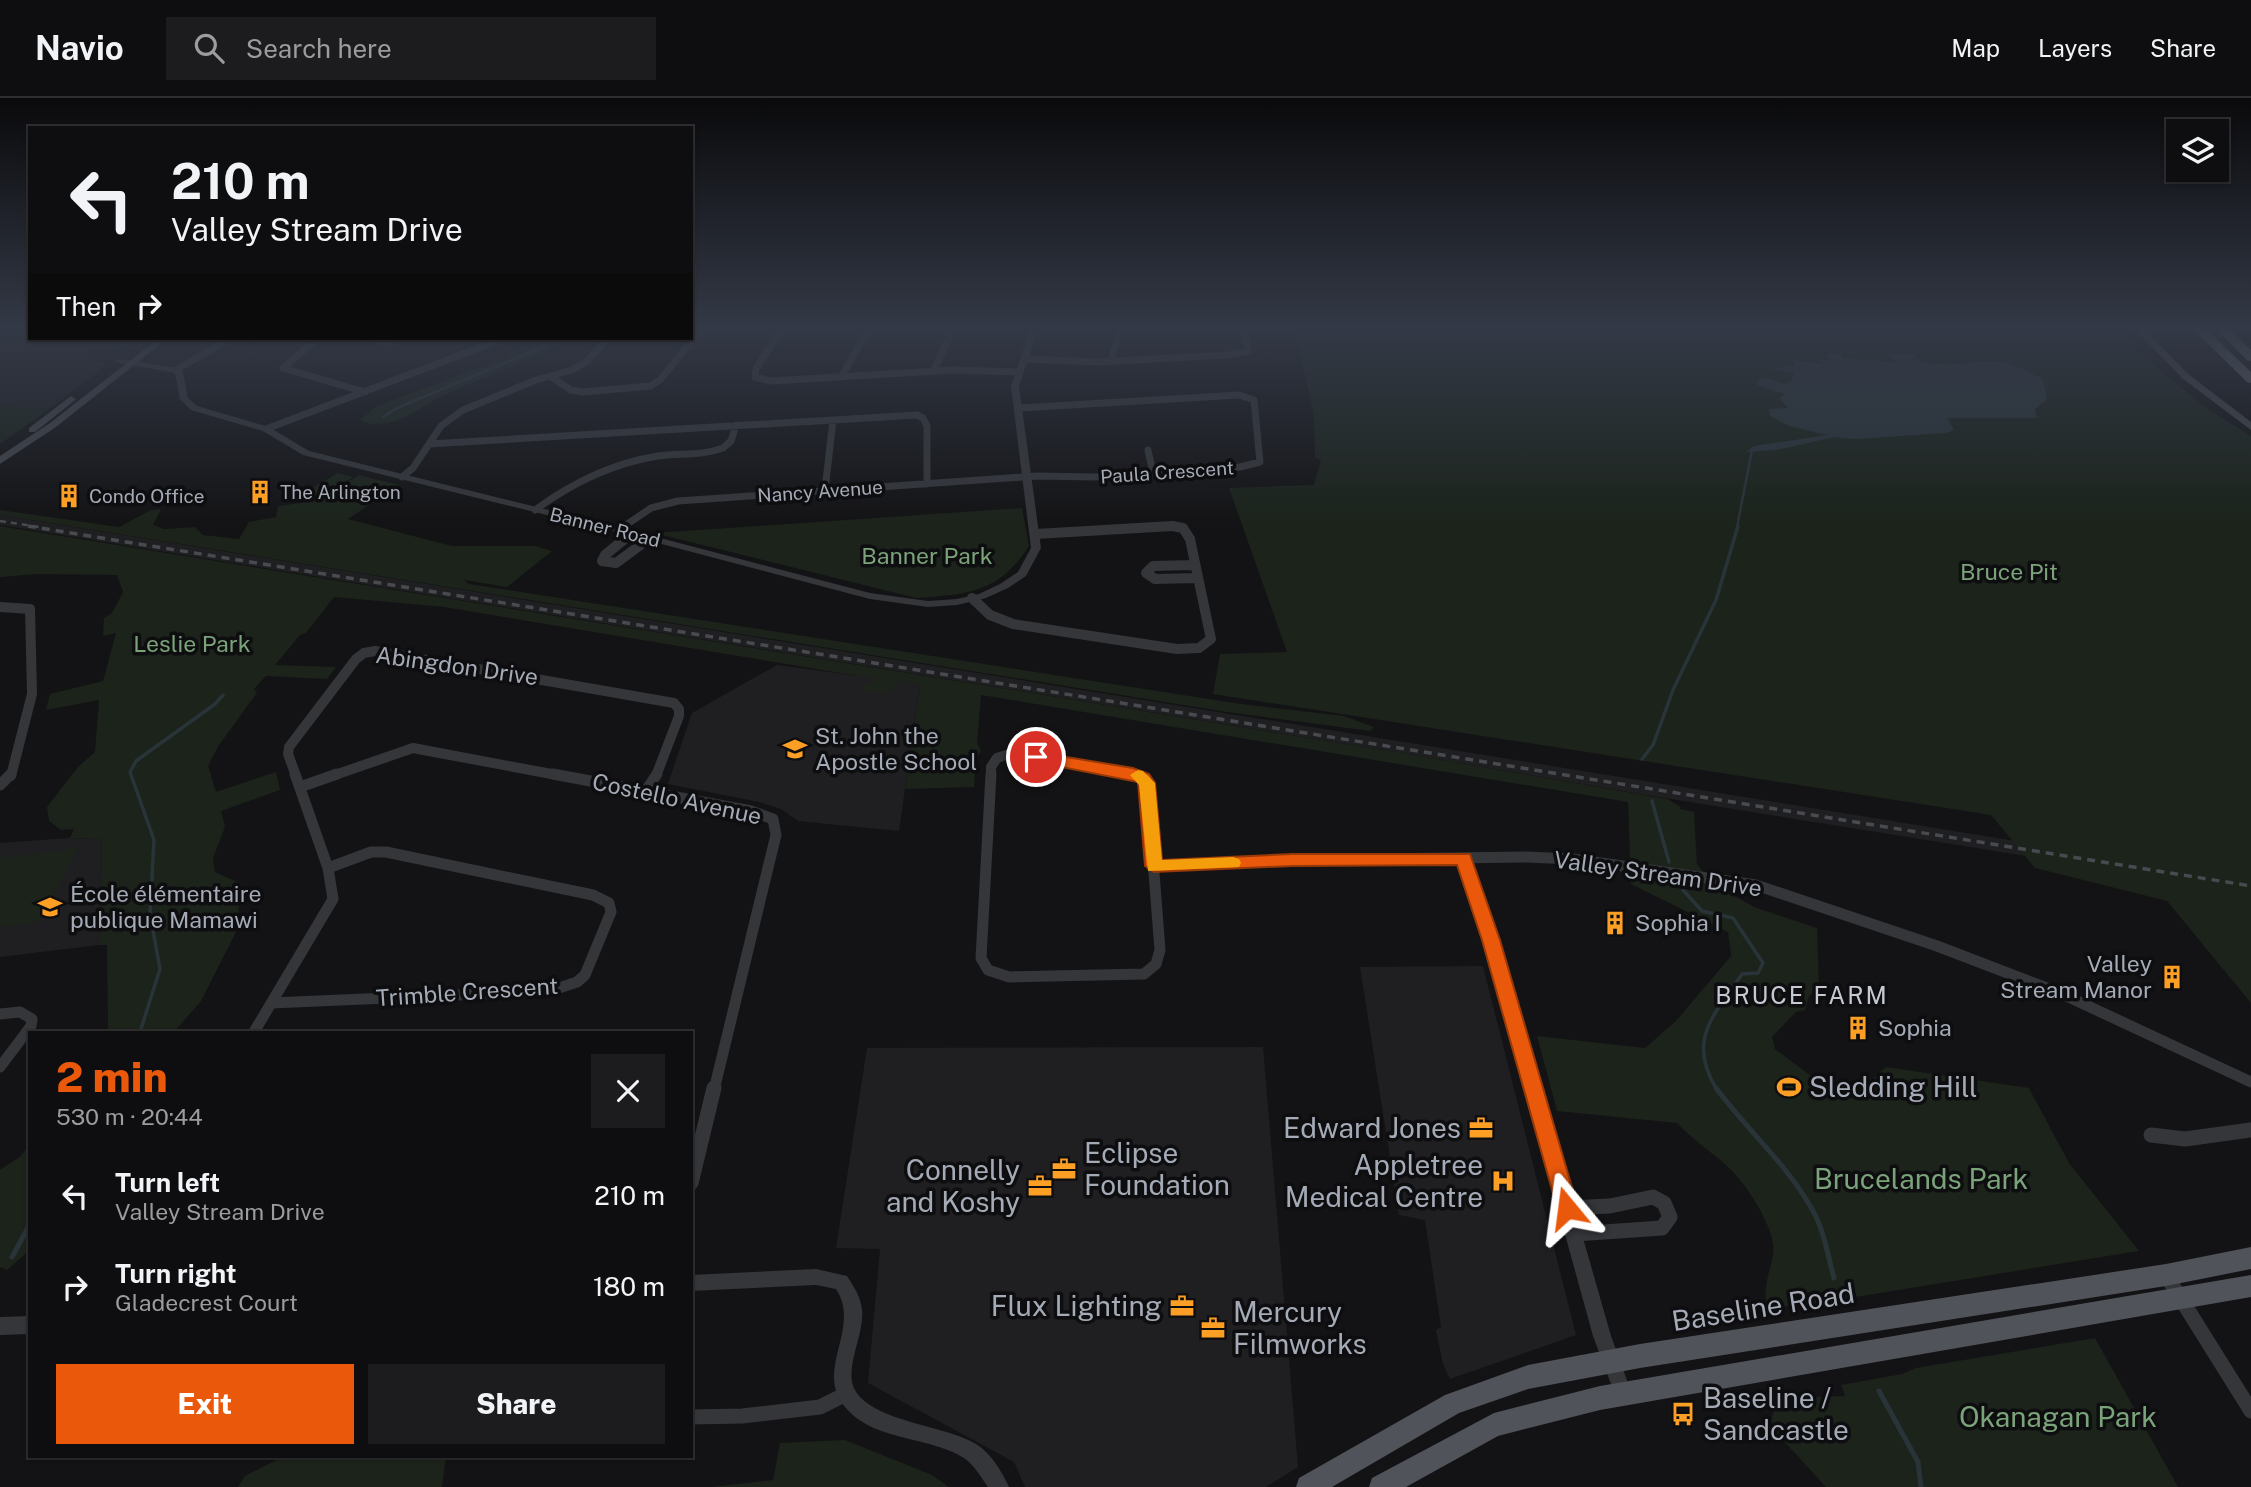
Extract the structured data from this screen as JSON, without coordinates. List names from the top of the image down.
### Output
{
  "streets": {
    "main road": ["Baseline Road"],
    "street": [
      "Paula Crescent",
      "Nancy Avenue",
      "Banner Road",
      "Abingdon Drive",
      "Costello Avenue",
      "Valley Stream Drive",
      "Trimble Crescent"
    ]
  },
  "crossings": [
    ["Paula Crescent", "Nancy Avenue"],
    ["Paula Crescent", "Banner Road"],
    ["Nancy Avenue", "Banner Road"],
    ["Abingdon Drive", "Costello Avenue"],
    ["Abingdon Drive", "Trimble Crescent"]
  ],
  "districts": ["BRUCE FARM"],
  "parks": [
    "Banner Park",
    "Bruce Pit",
    "Leslie Park",
    "Brucelands Park",
    "Okanagan Park"
  ],
  "places": {
    "building": [
      "The Arlington",
      "Condo Office",
      "Sophia I",
      "Valley Stream Manor",
      "Sophia"
    ],
    "school or university": ["St. John the Apostle School", "École élémentaire publique Mamawi"],
    "sports": ["Sledding Hill"],
    "office": [
      "Edward Jones",
      "Eclipse Foundation",
      "Connelly and Koshy",
      "Flux Lighting",
      "Mercury Filmworks"
    ],
    "hospital": ["Appletree Medical Centre"],
    "bus stop": ["Baseline / Sandcastle"]
  },
  "page": {
    "header": "Navio",
    "search": "Search here",
    "nav": ["Map", "Layers", "Share"],
    "turn": ["210 m", "Valley Stream Drive"],
    "then": "Then",
    "heading": ["2 min", "530 m · 20:44"],
    "list": [
      {
        "name": "Turn left",
        "note": "Valley Stream Drive",
        "value": "210 m"
      },
      {
        "name": "Turn right",
        "note": "Gladecrest Court",
        "value": "180 m"
      }
    ],
    "buttons": ["Exit", "Share"]
  }
}
